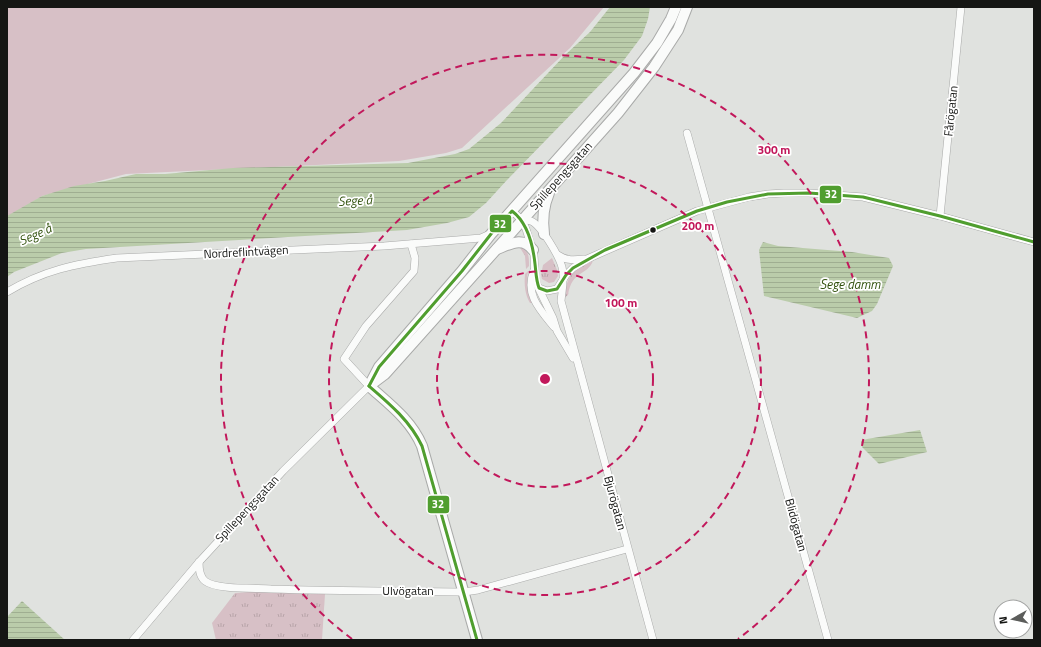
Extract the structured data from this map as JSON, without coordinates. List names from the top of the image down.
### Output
{
  "streets": {
    "street": [
      "Fårögatan",
      "Spillepengsgatan",
      "Nordreflintvägen",
      "Bjurögatan",
      "Blidögatan",
      "Ulvögatan"
    ]
  },
  "crossings": [
    ["Spillepengsgatan", "Nordreflintvägen"],
    ["Spillepengsgatan", "Bjurögatan"],
    ["Spillepengsgatan", "Ulvögatan"],
    ["Bjurögatan", "Ulvögatan"]
  ],
  "water": ["Sege å", "Sege damm"],
  "lines": ["transit line 32"],
  "north": "left",
  "rings": ["300 m", "200 m", "100 m"]
}
